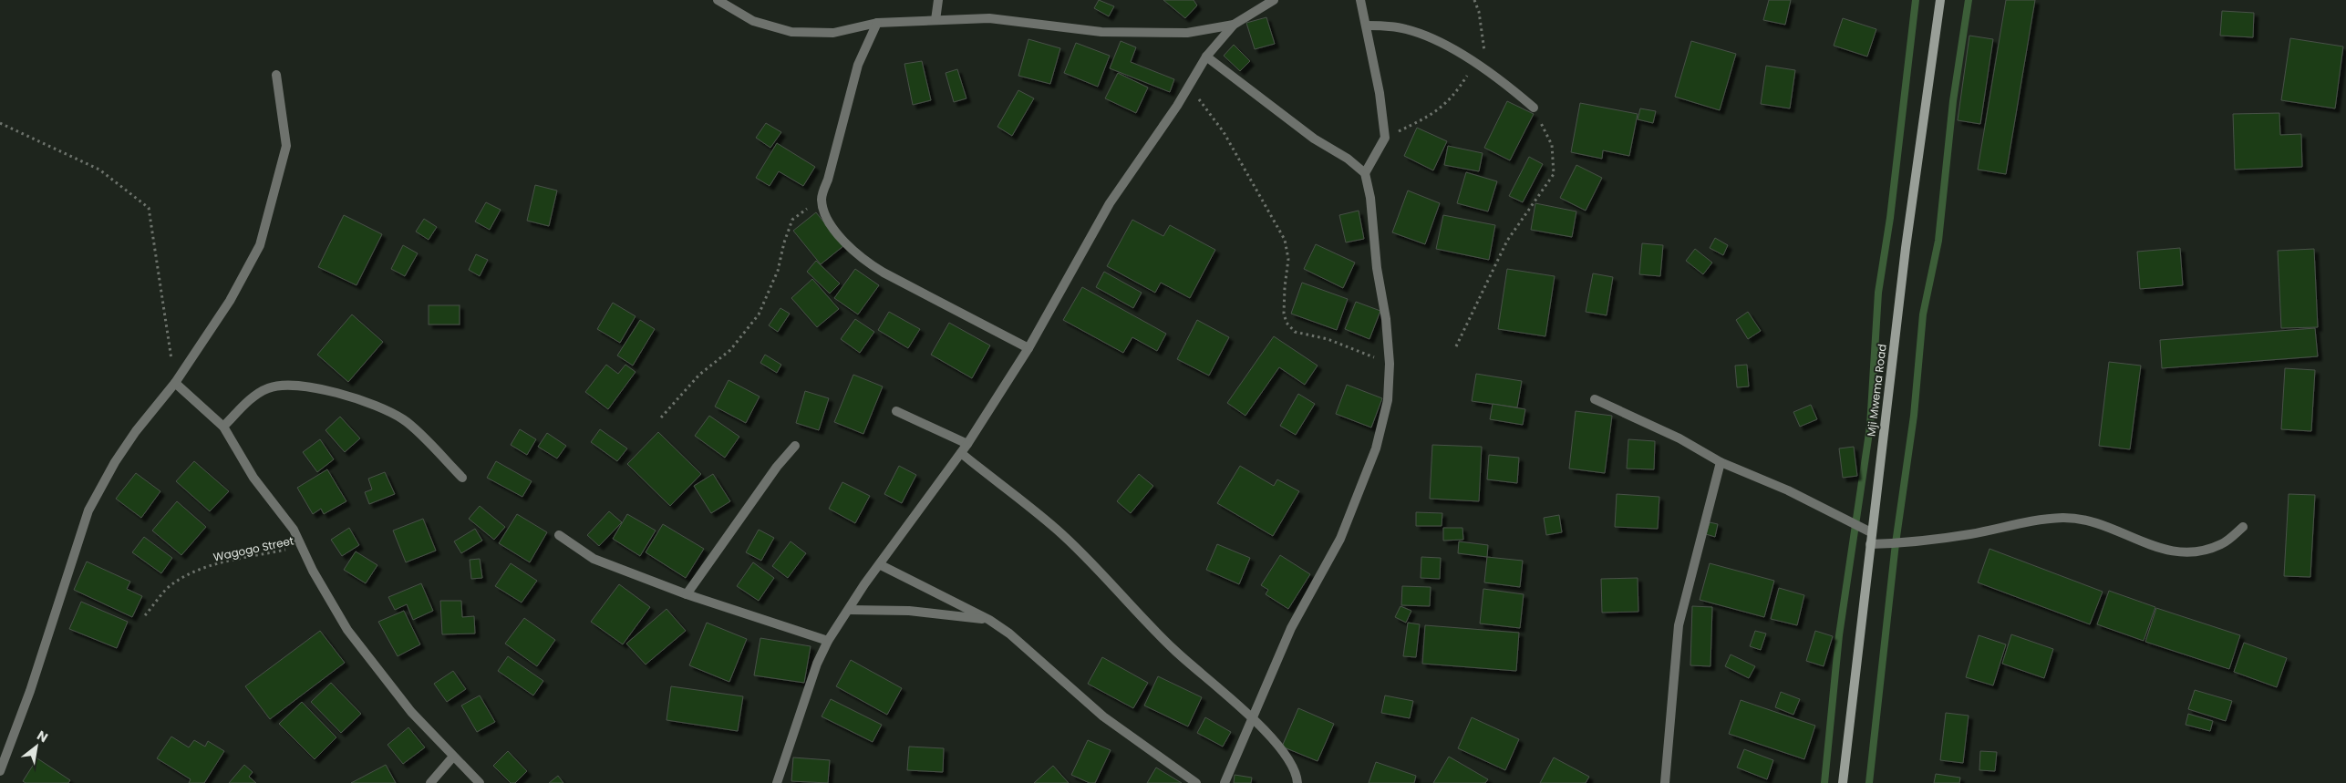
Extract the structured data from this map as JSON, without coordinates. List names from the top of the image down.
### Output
{
  "streets": {
    "main road": ["Mji Mwema Road"],
    "path": ["Wagogo Street"]
  },
  "north": "top right"
}
